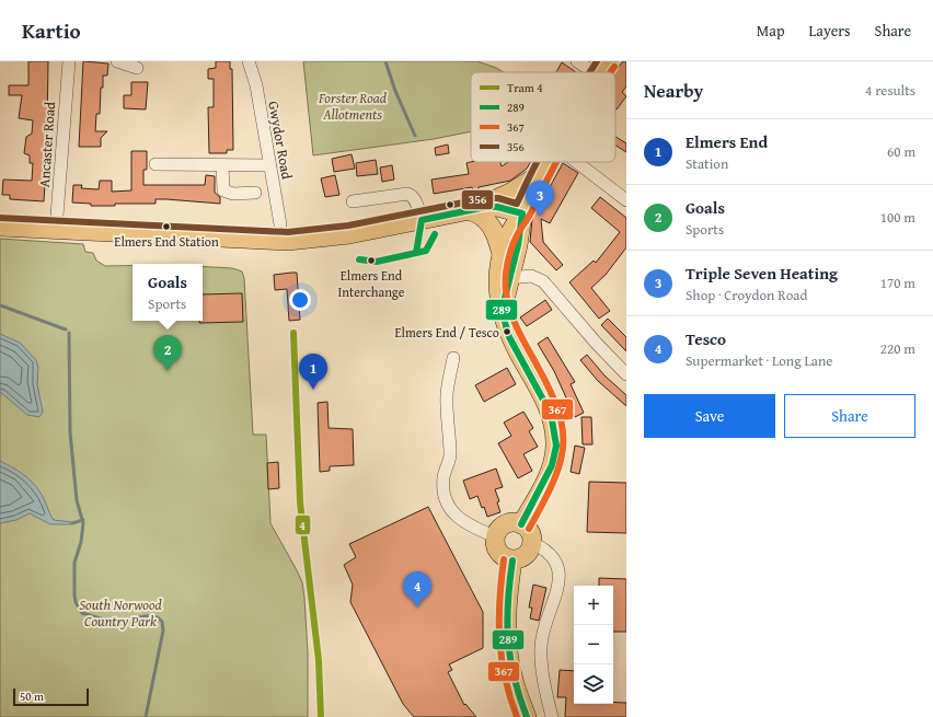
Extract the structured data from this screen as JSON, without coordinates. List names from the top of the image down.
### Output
{
  "streets": {
    "street": ["Gwydor Road", "Ancaster Road"]
  },
  "parks": ["Forster Road Allotments", "South Norwood Country Park"],
  "places": ["Elmers End Station", "Elmers End Interchange", "Elmers End / Tesco"],
  "lines": [
    "transit line 356",
    "transit line 367",
    "transit line 289",
    "tram line 4"
  ],
  "legend": [
    "Tram 4",
    "289",
    "367",
    "356"
  ],
  "scale_bar": "50 m",
  "page": {
    "header": "Kartio",
    "nav": ["Map", "Layers", "Share"],
    "heading": ["Nearby", "4 results"],
    "list": [
      {
        "mark": "1",
        "name": "Elmers End",
        "note": "Station",
        "value": "60 m"
      },
      {
        "mark": "2",
        "name": "Goals",
        "note": "Sports",
        "value": "100 m"
      },
      {
        "mark": "3",
        "name": "Triple Seven Heating",
        "note": "Shop · Croydon Road",
        "value": "170 m"
      },
      {
        "mark": "4",
        "name": "Tesco",
        "note": "Supermarket · Long Lane",
        "value": "220 m"
      }
    ],
    "pins": [
      "3",
      "2",
      "1",
      "4"
    ],
    "popup": ["Goals", "Sports"],
    "buttons": ["Save", "Share"],
    "map_buttons": ["+", "−"],
    "scale": "50 m"
  }
}
